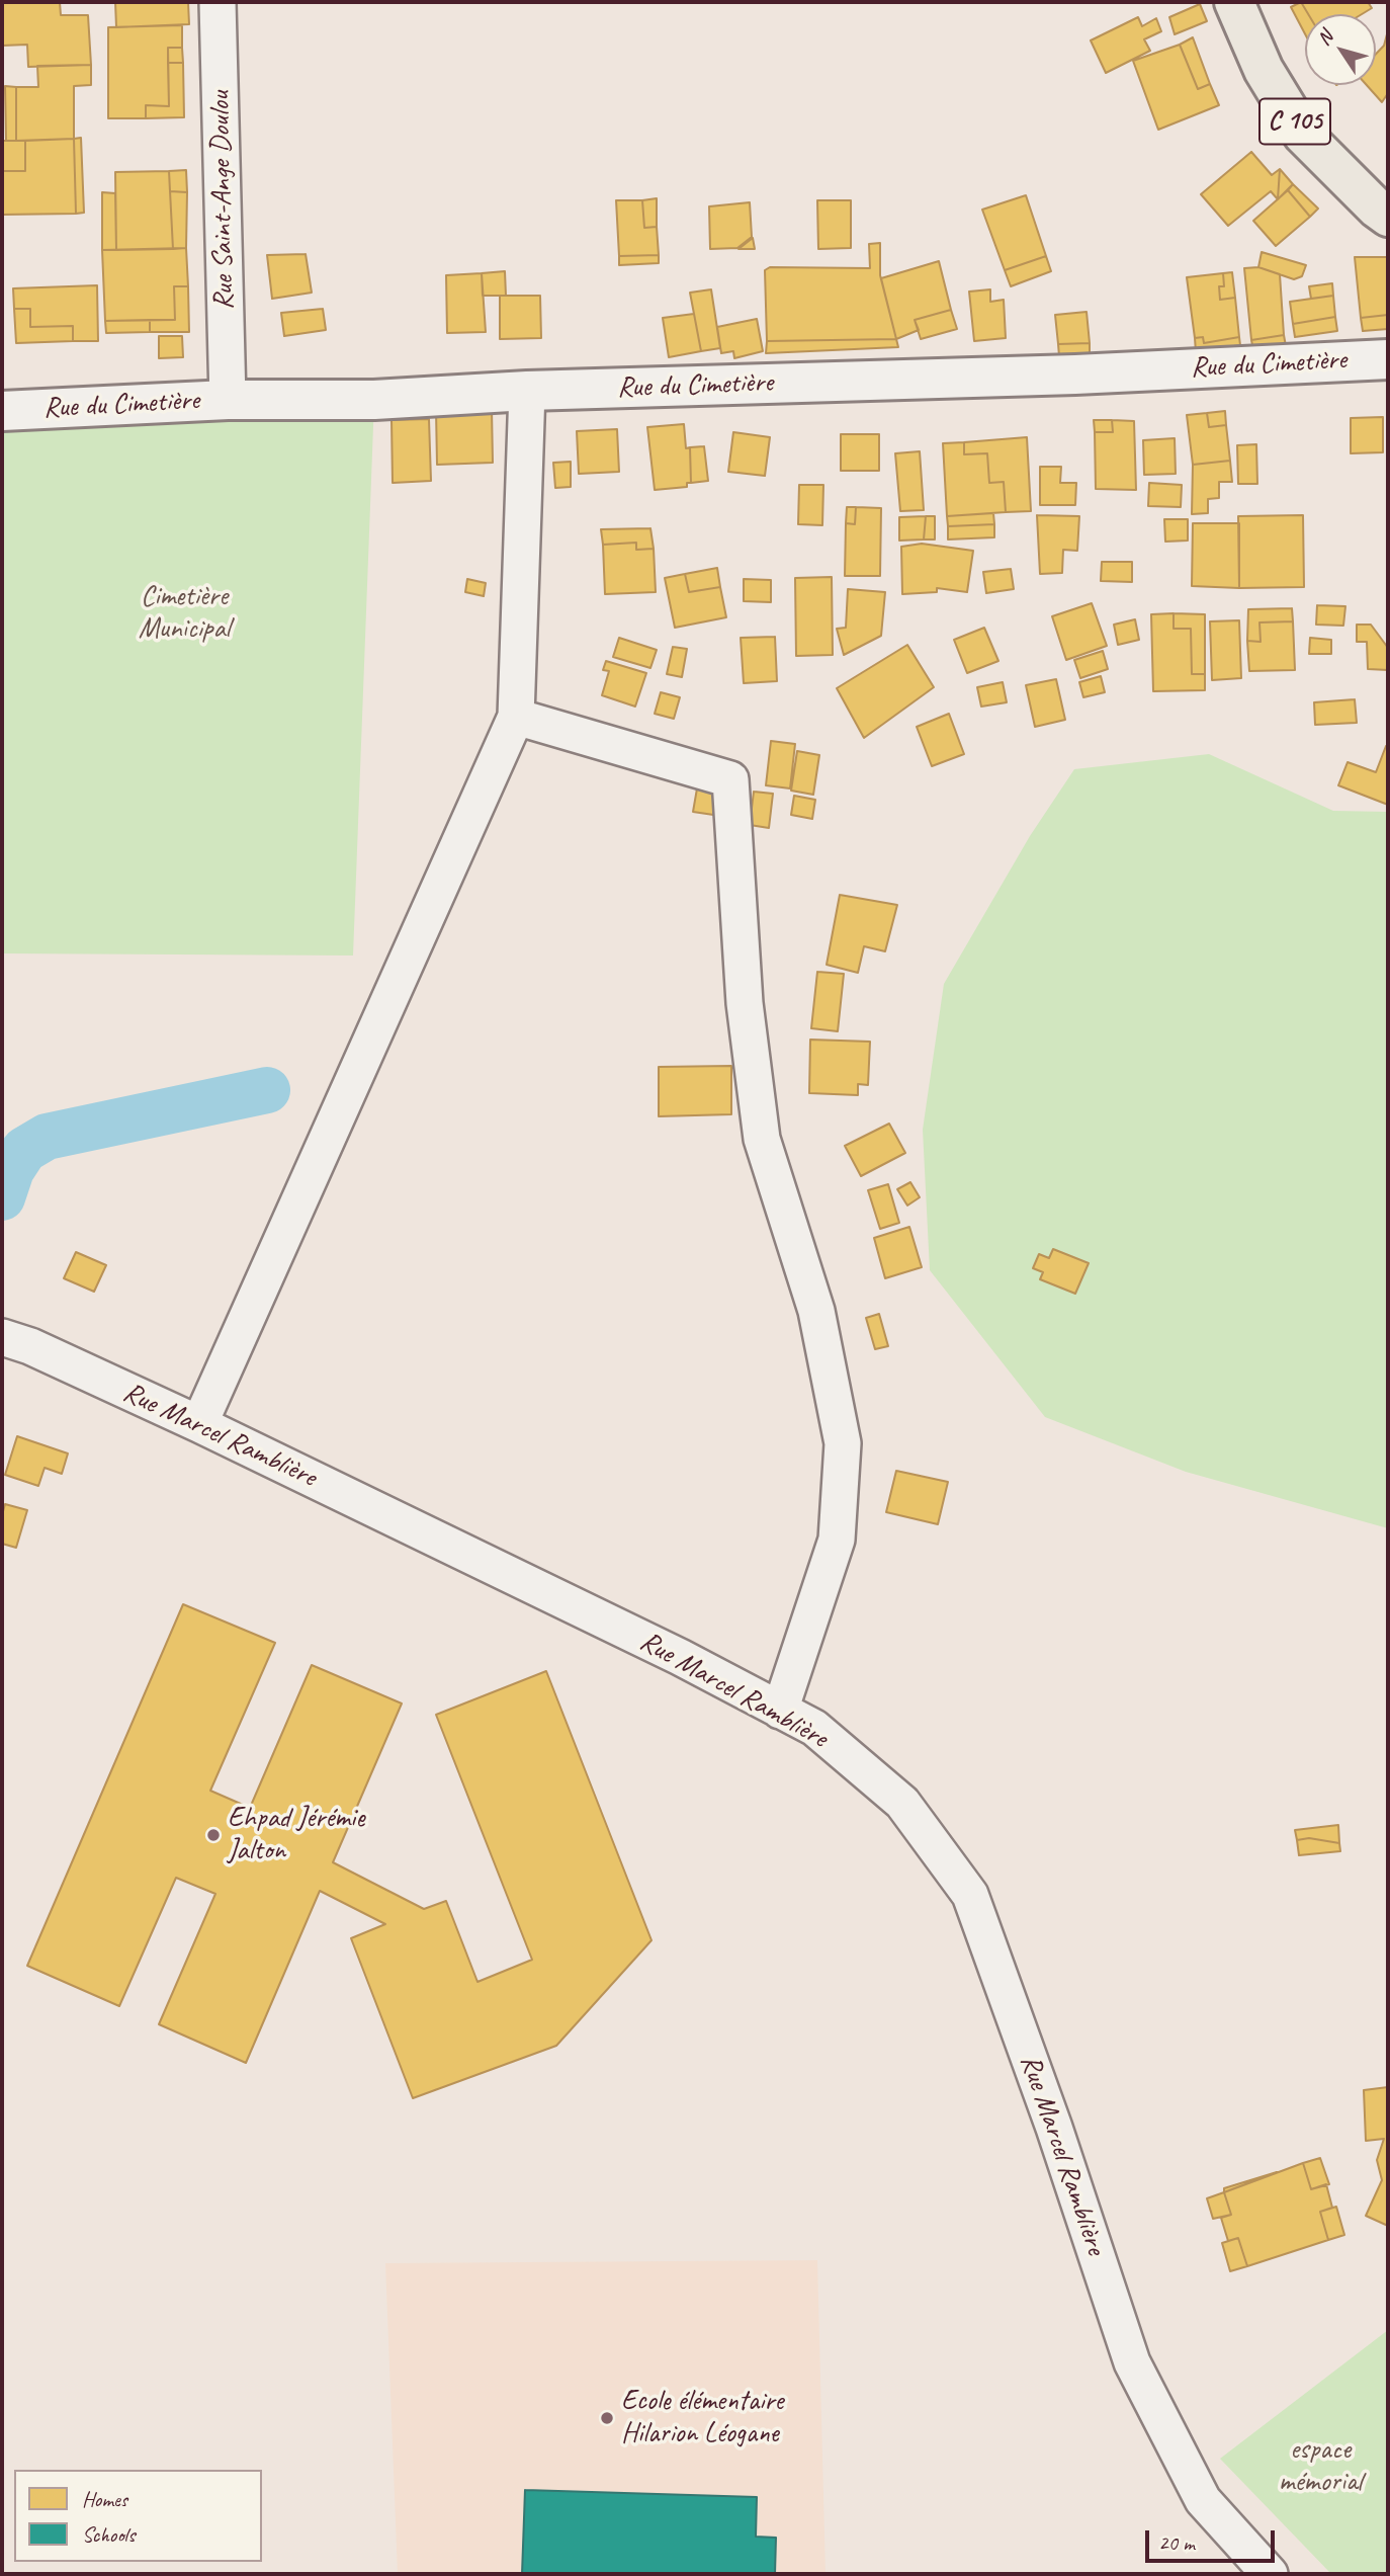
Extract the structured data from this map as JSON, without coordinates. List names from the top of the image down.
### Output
{
  "streets": {
    "main road": ["C 105"],
    "street": ["Rue Saint-Ange Doulou", "Rue du Cimetière", "Rue Marcel Ramblière"]
  },
  "crossings": [
    ["Rue Saint-Ange Doulou", "Rue du Cimetière"]
  ],
  "parks": ["Cimetière Municipal", "espace mémorial"],
  "places": ["Ehpad Jérémie Jalton", "Ecole élémentaire Hilarion Léogane"],
  "legend": ["Homes", "Schools"],
  "scale_bar": "20 m",
  "north": "top left"
}
